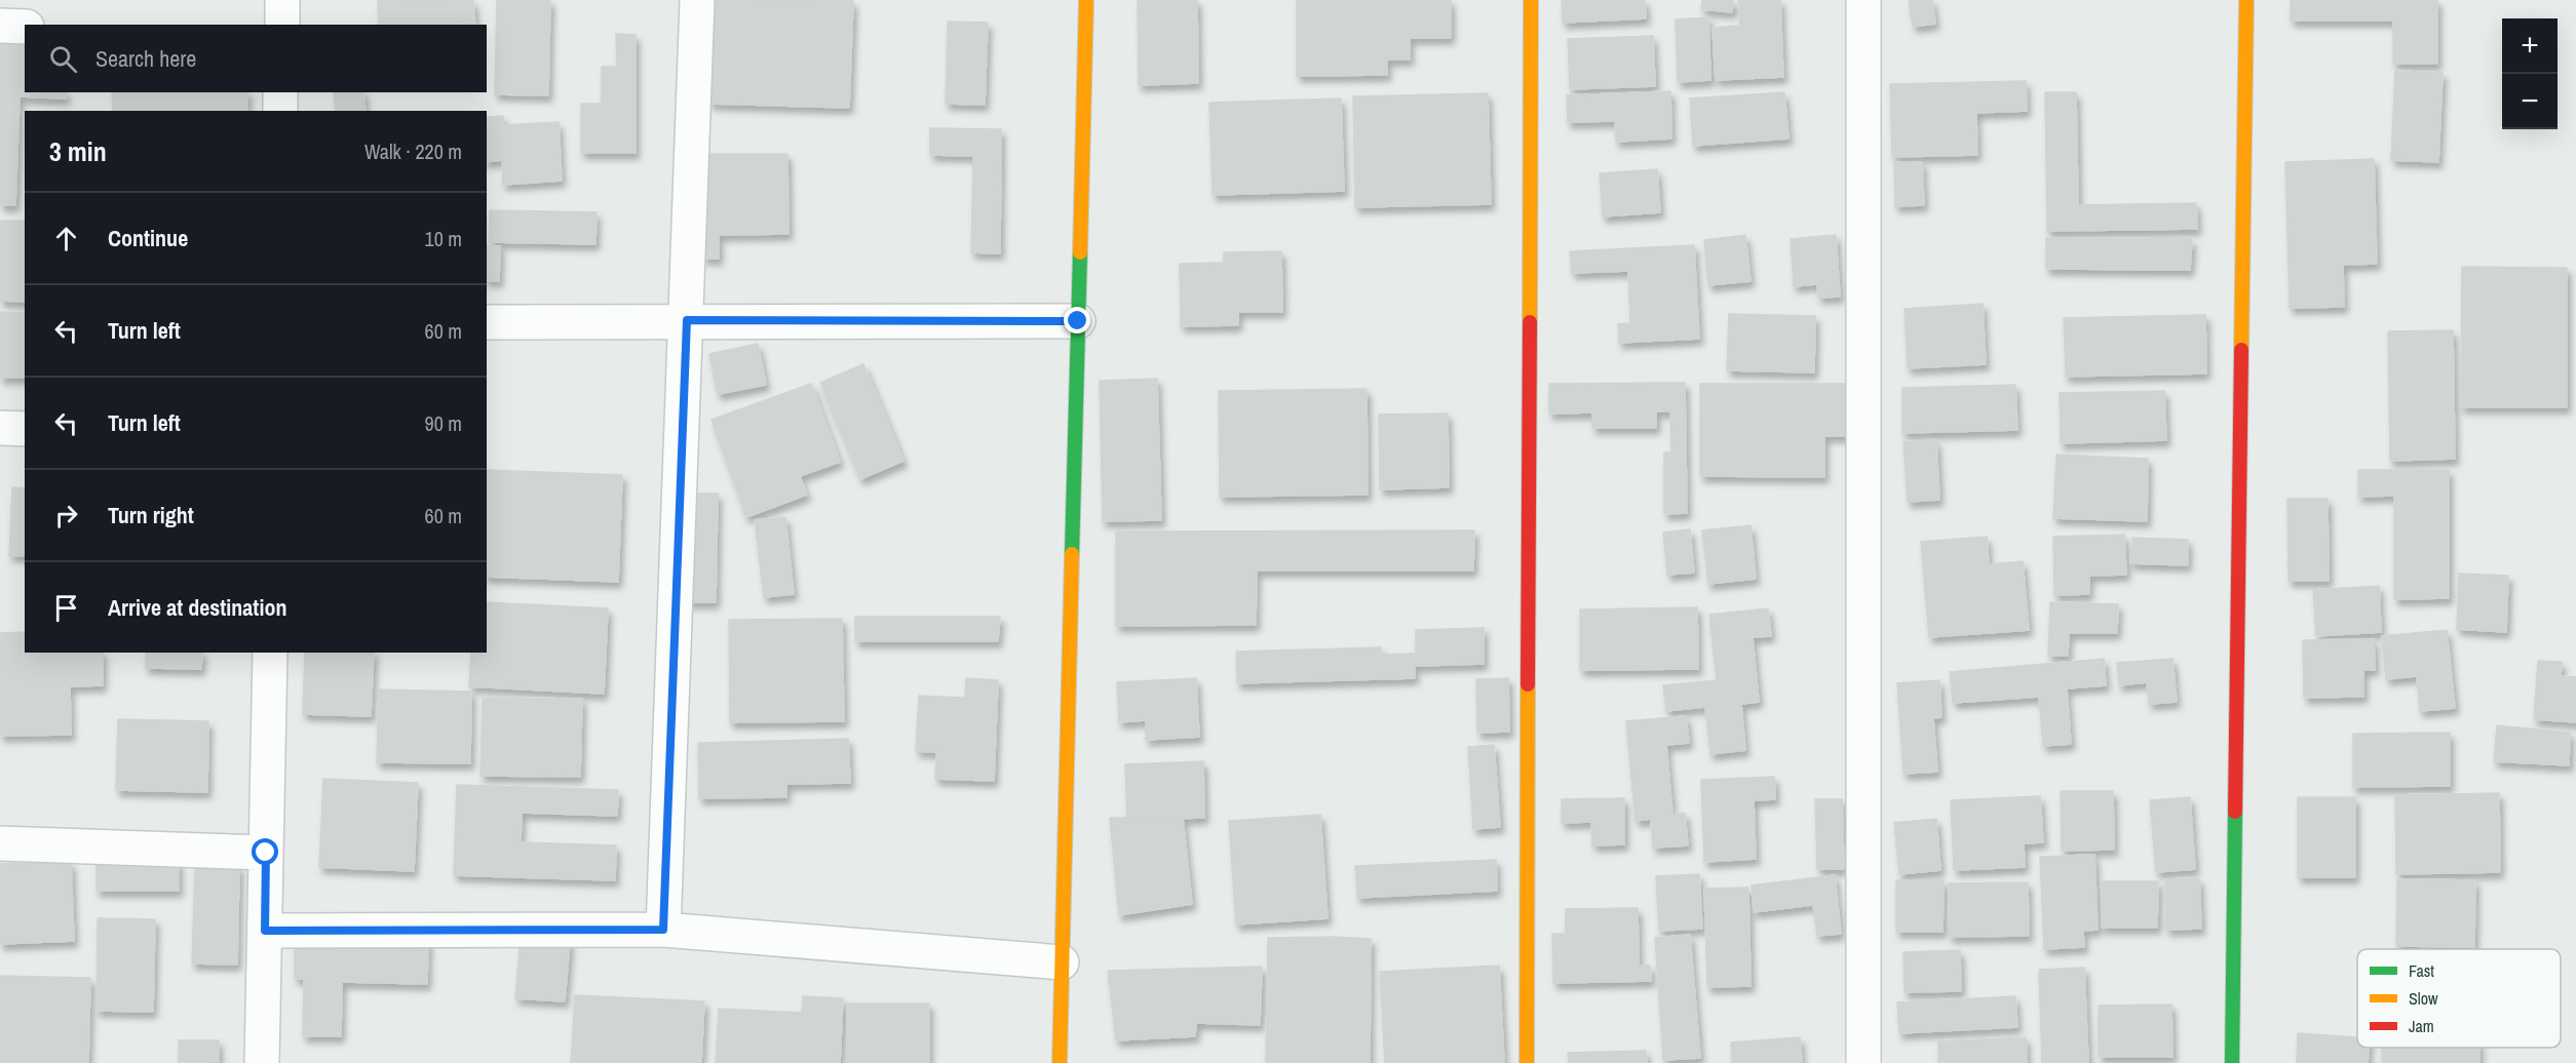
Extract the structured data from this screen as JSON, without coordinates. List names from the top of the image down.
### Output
{
  "legend": ["Fast", "Slow", "Jam"],
  "page": {
    "map_buttons": ["+", "−"],
    "search": "Search here",
    "heading": ["3 min", "Walk · 220 m"],
    "list": [
      ["Continue", "10 m"],
      ["Turn left", "60 m"],
      ["Turn left", "90 m"],
      ["Turn right", "60 m"],
      "Arrive at destination"
    ]
  }
}
